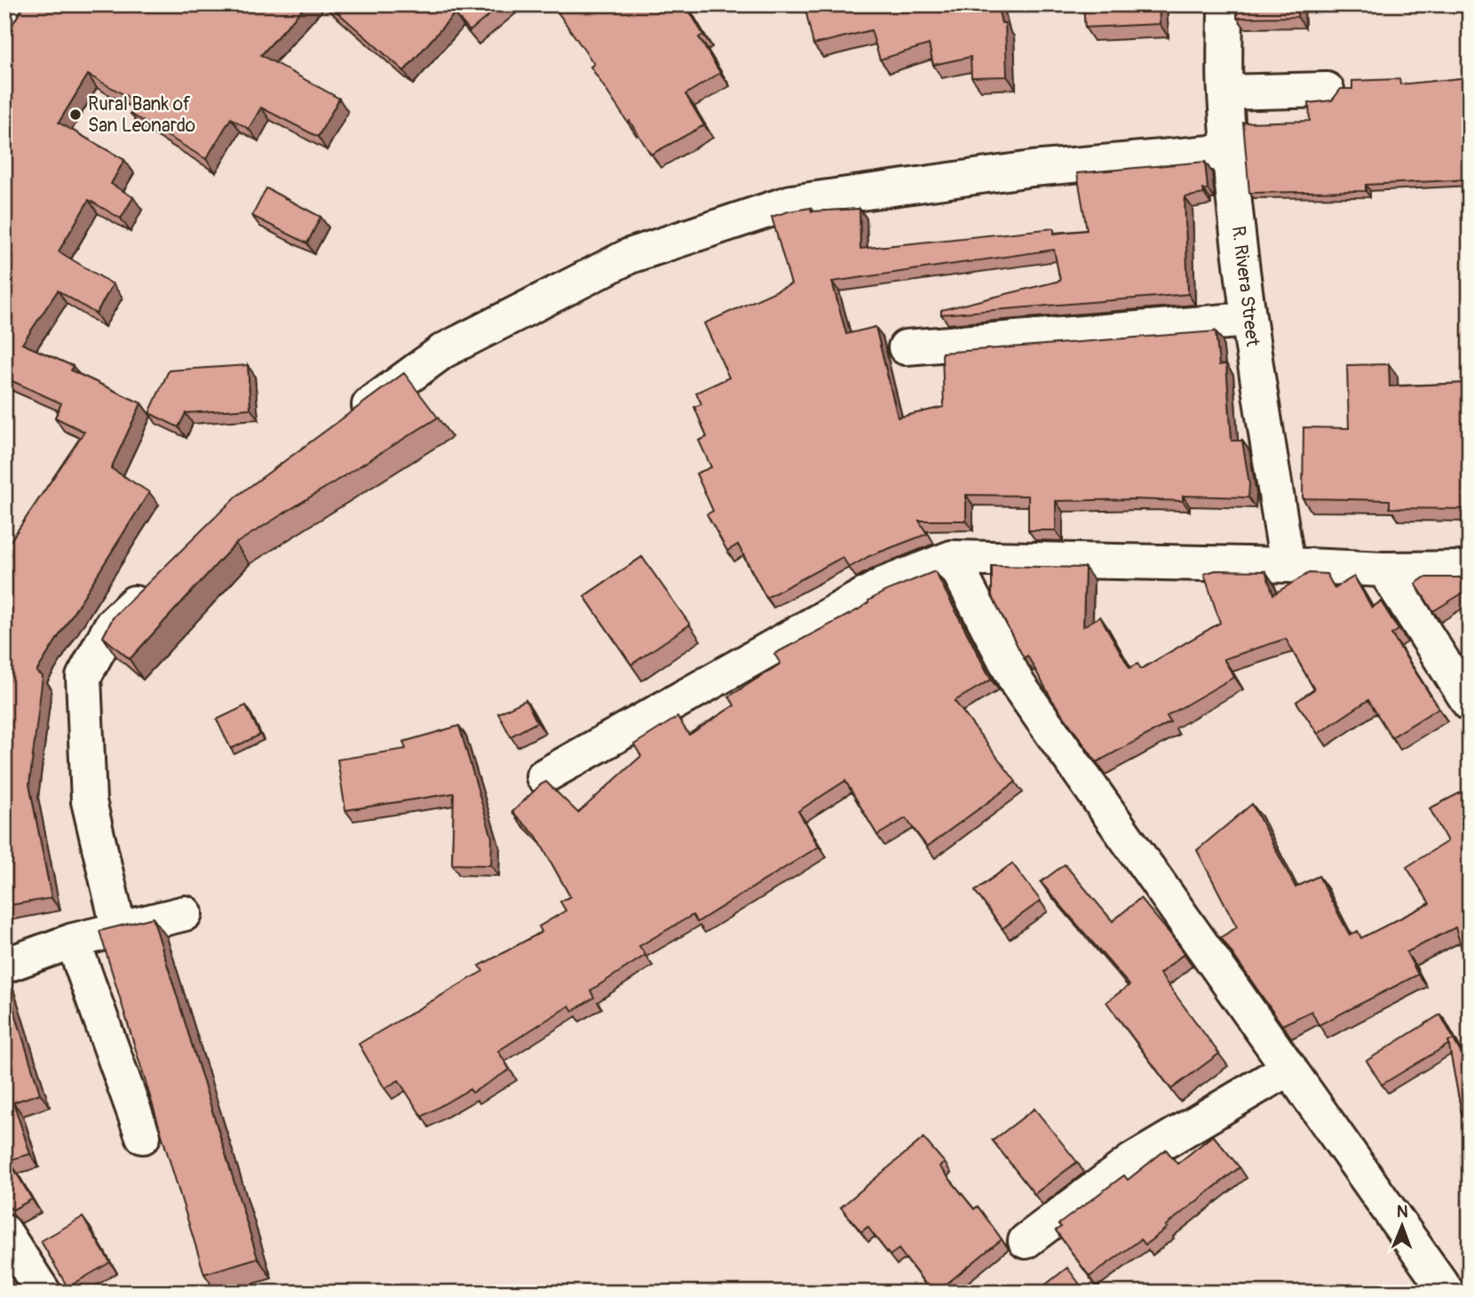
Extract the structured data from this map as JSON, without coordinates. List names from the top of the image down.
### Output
{
  "streets": {
    "street": ["R. Rivera Street"]
  },
  "places": ["Rural Bank of San Leonardo"],
  "north": "top"
}
